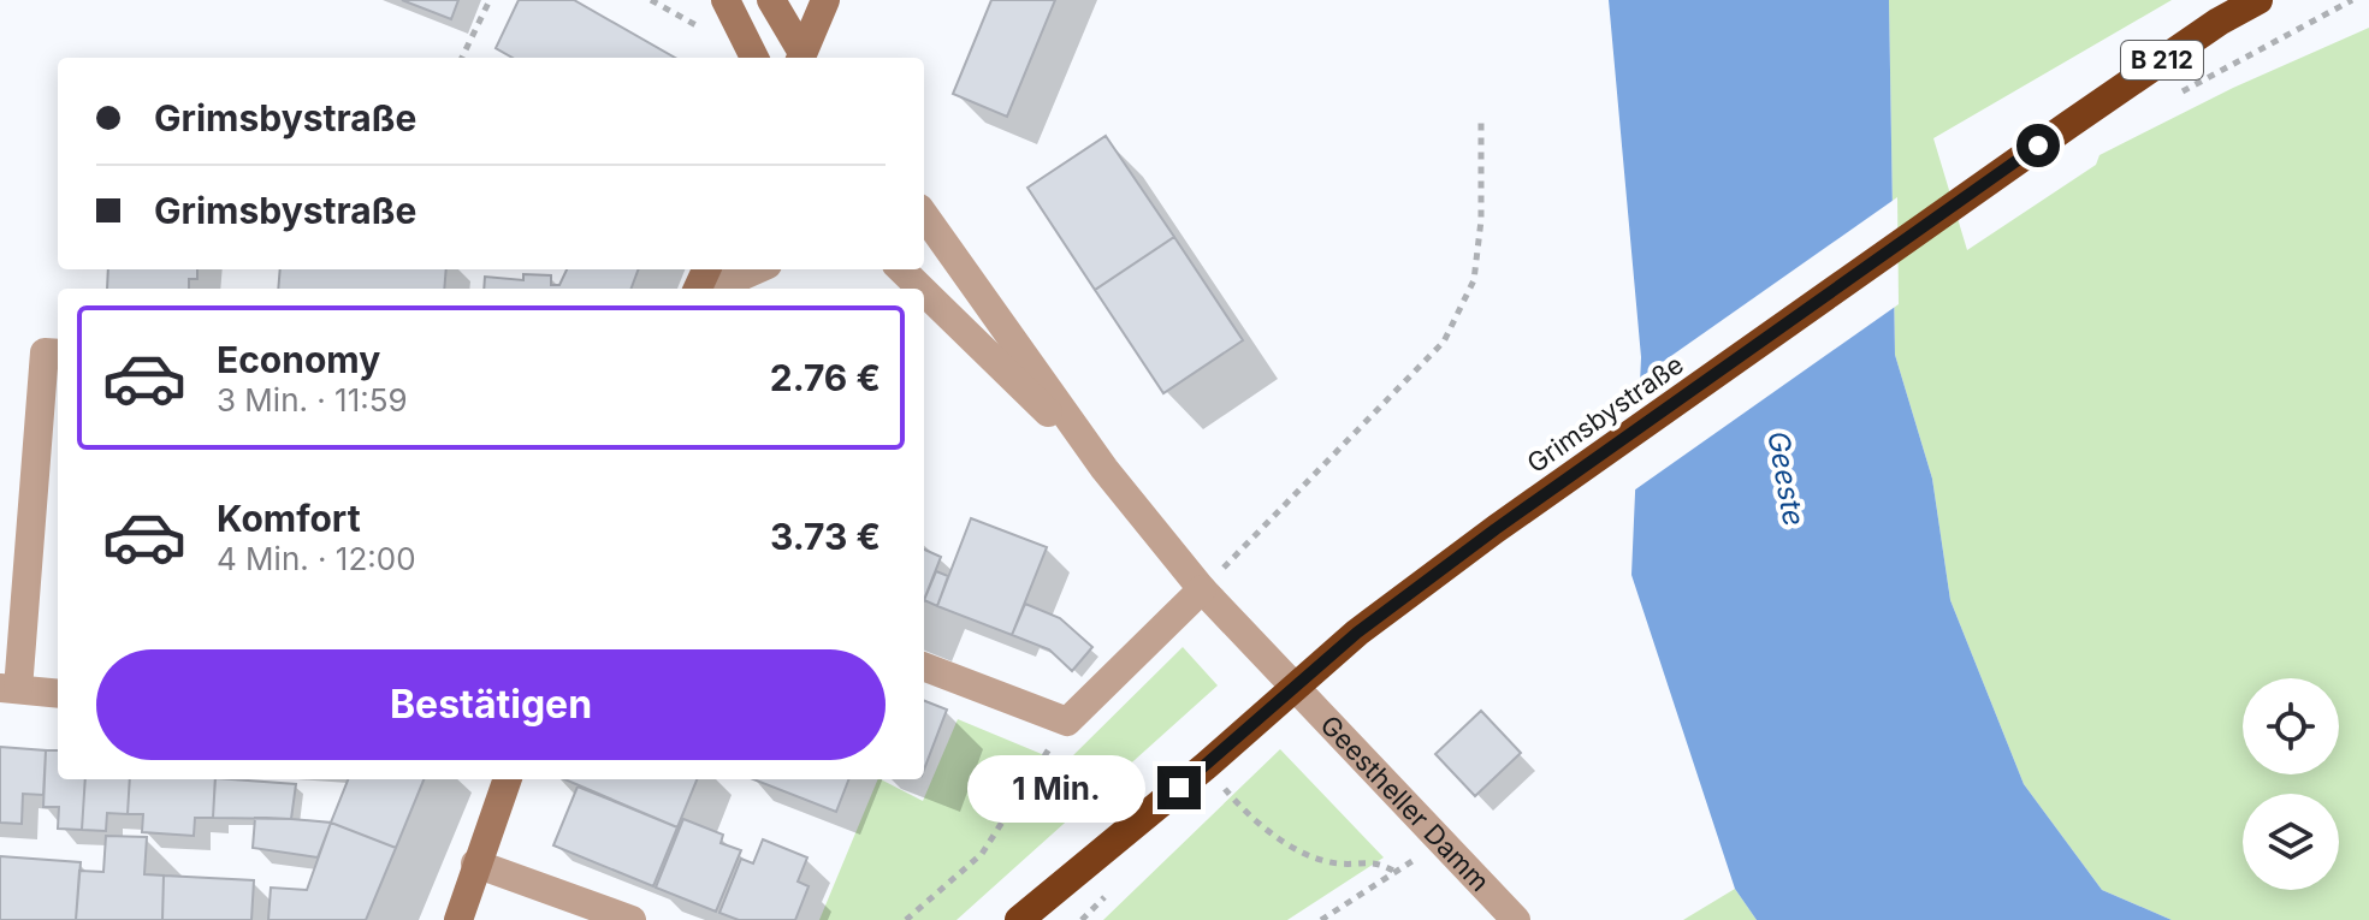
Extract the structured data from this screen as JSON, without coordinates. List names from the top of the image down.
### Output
{
  "streets": {
    "highway": ["B 212", "Grimsbystraße"],
    "street": ["Geestheller Damm"]
  },
  "water": ["Geeste"],
  "page": {
    "banner": ["Grimsbystraße", "Grimsbystraße"],
    "list": [
      {
        "name": "Economy",
        "note": "3 Min. · 11:59",
        "value": "2.76 €"
      },
      {
        "name": "Komfort",
        "note": "4 Min. · 12:00",
        "value": "3.73 €"
      }
    ],
    "buttons": "Bestätigen",
    "bubble": "1 Min."
  }
}
